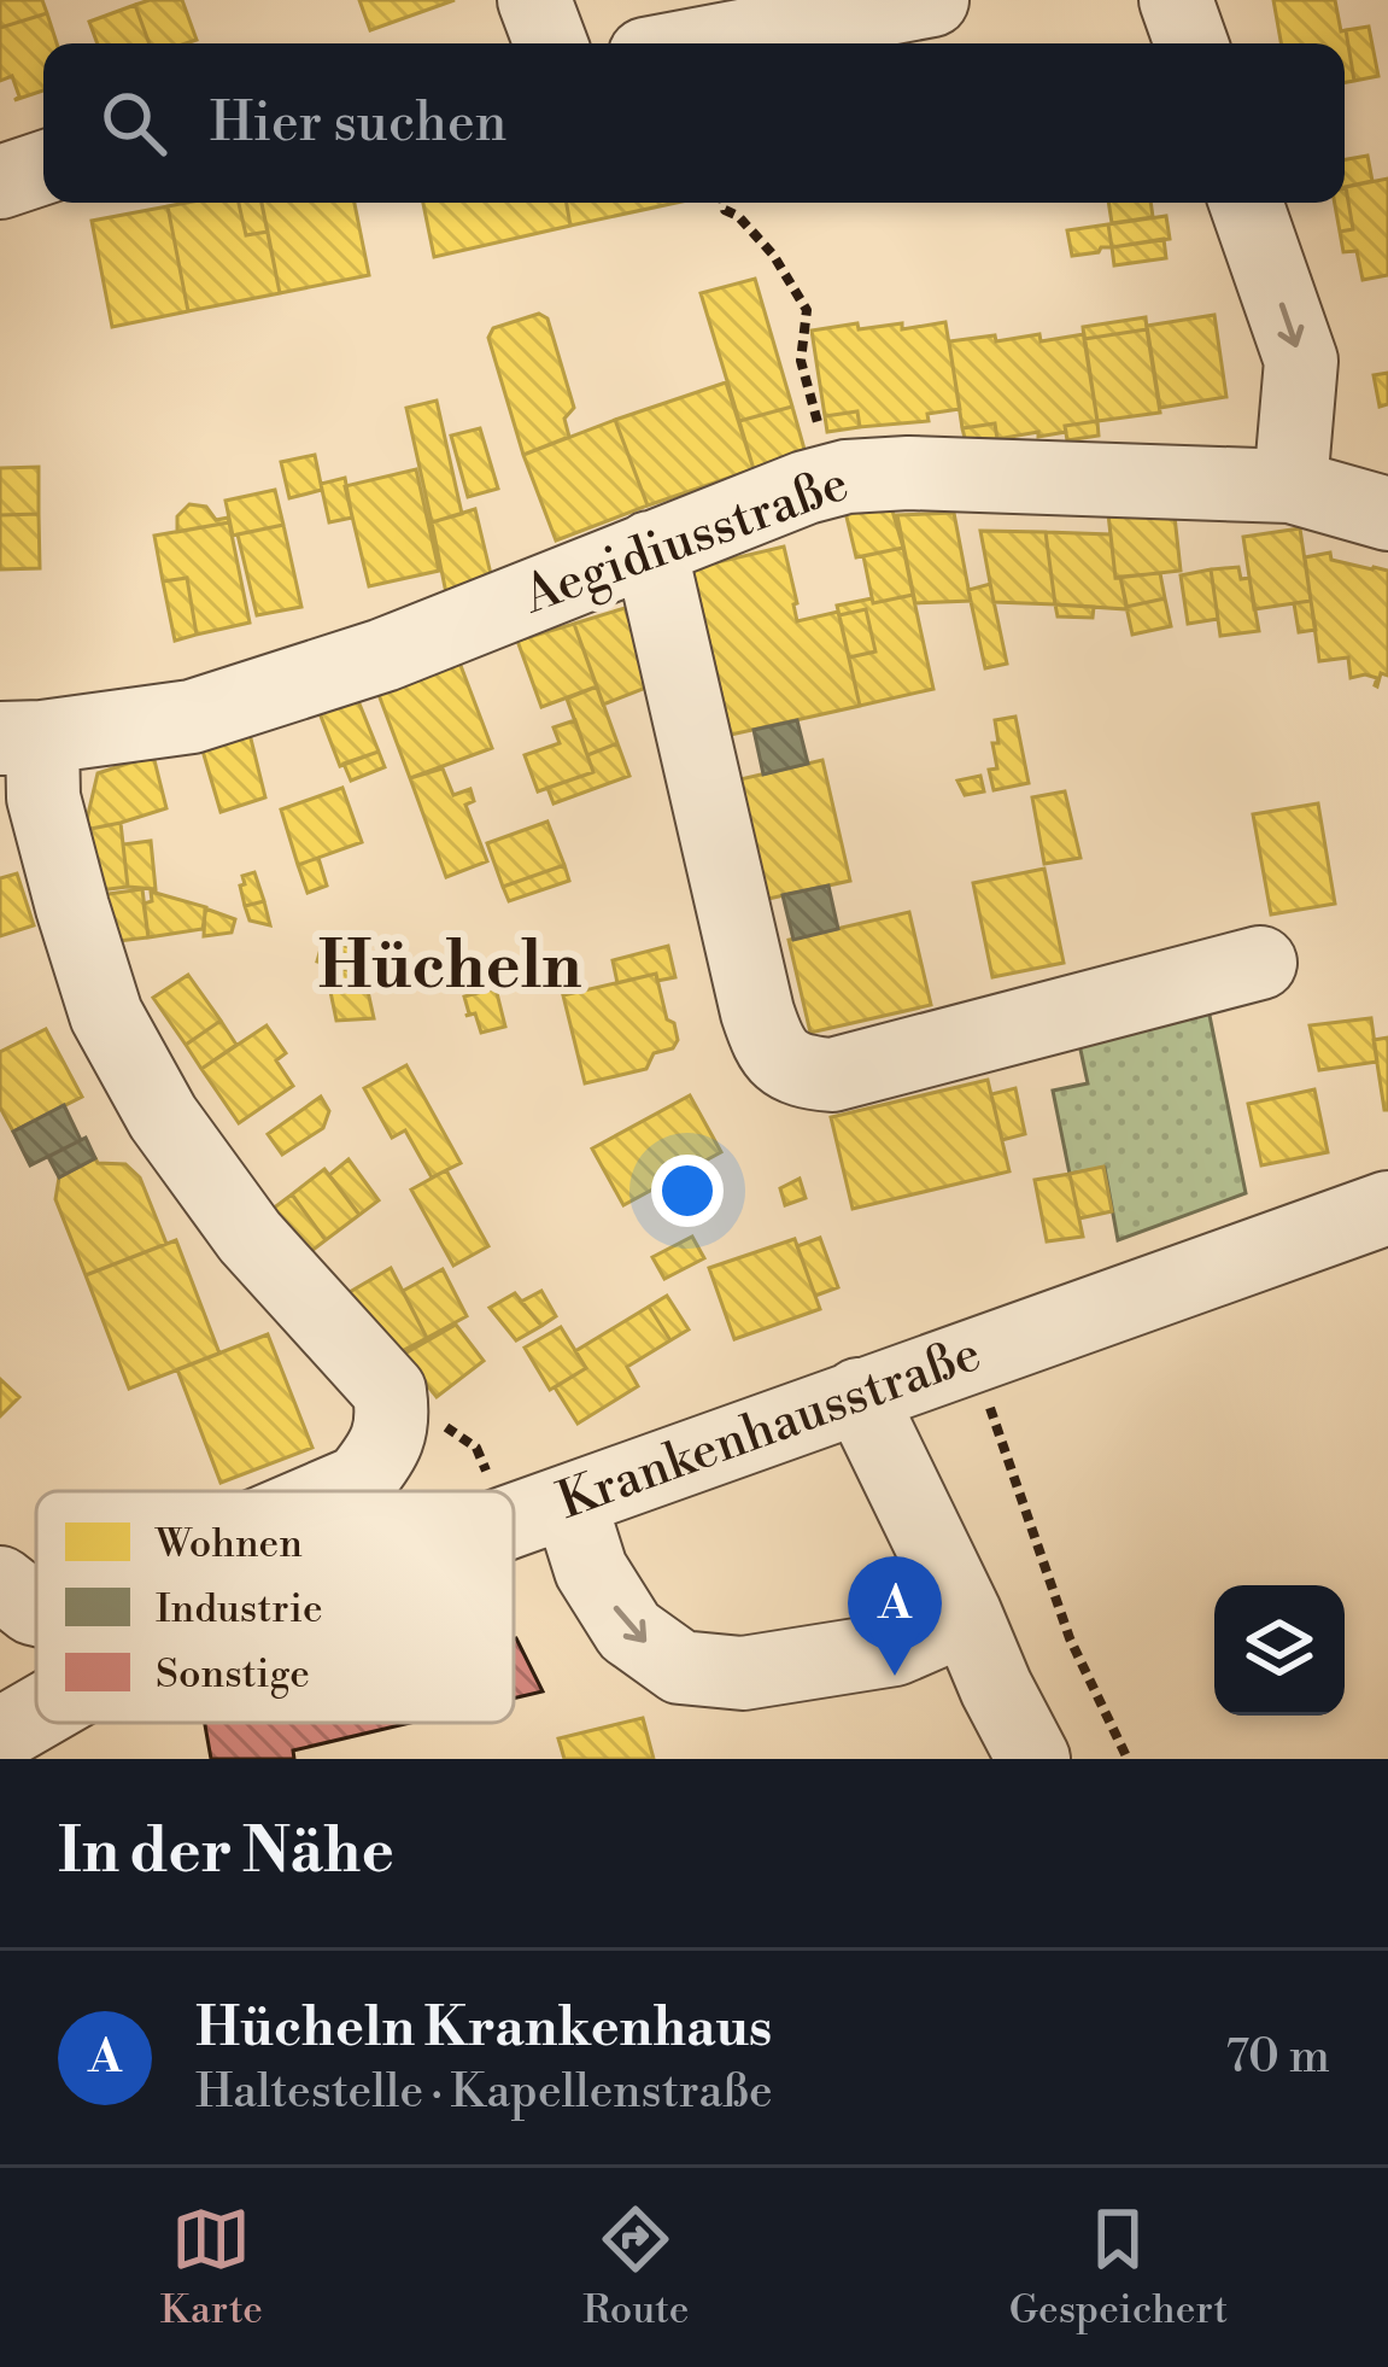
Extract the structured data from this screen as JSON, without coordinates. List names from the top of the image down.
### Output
{
  "streets": {
    "street": ["Aegidiusstraße", "Krankenhausstraße"]
  },
  "districts": ["Hücheln"],
  "legend": ["Wohnen", "Industrie", "Sonstige"],
  "page": {
    "search": "Hier suchen",
    "pins": "A",
    "heading": "In der Nähe",
    "list": [
      {
        "mark": "A",
        "name": "Hücheln Krankenhaus",
        "note": "Haltestelle · Kapellenstraße",
        "value": "70 m"
      }
    ],
    "nav": ["Karte", "Route", "Gespeichert"]
  }
}
